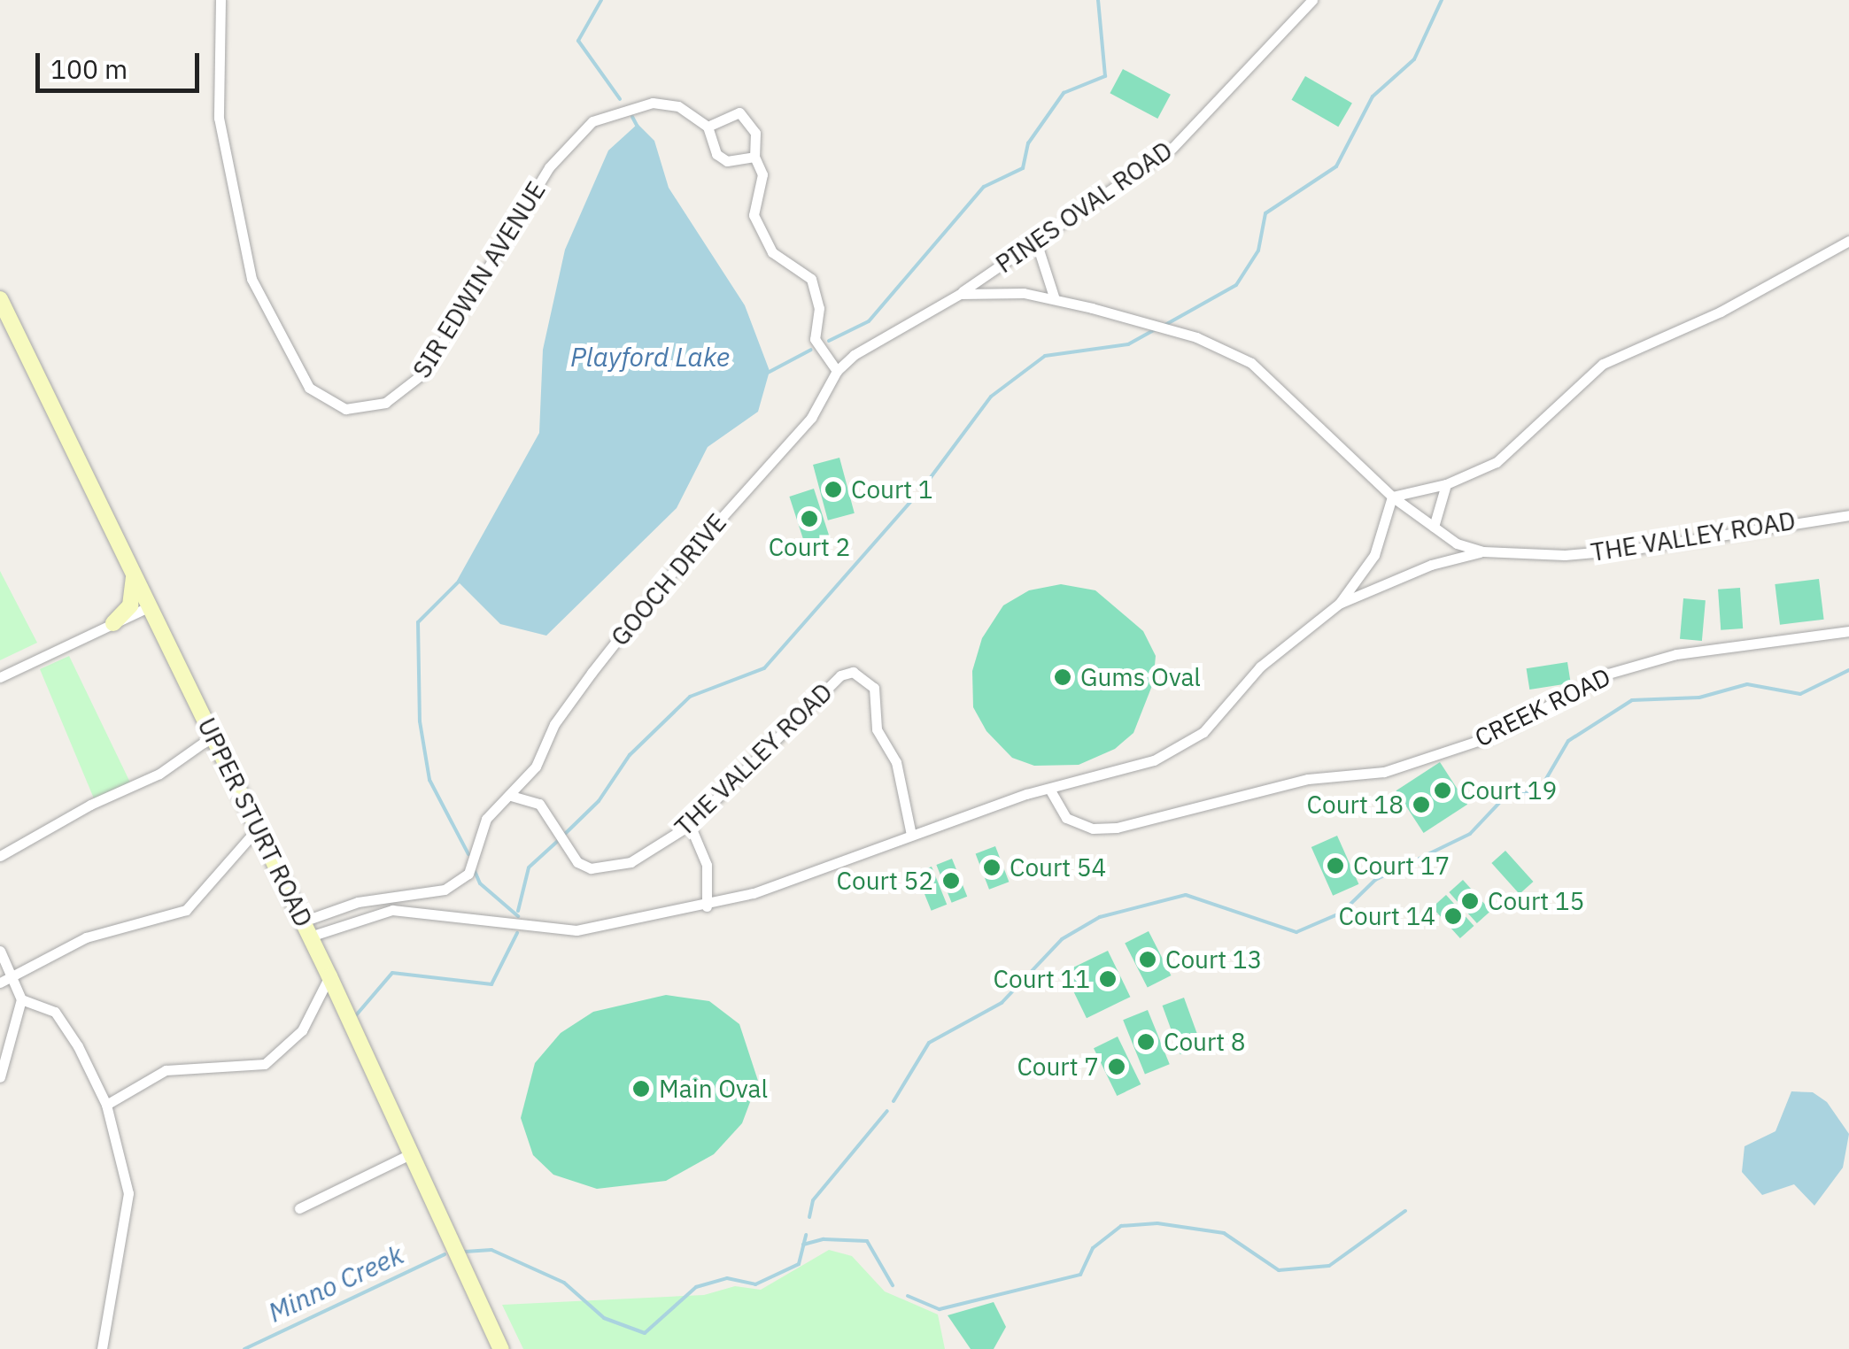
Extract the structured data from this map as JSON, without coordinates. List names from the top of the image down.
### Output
{
  "streets": {
    "main road": ["UPPER STURT ROAD"],
    "street": [
      "PINES OVAL ROAD",
      "SIR EDWIN AVENUE",
      "THE VALLEY ROAD",
      "GOOCH DRIVE",
      "CREEK ROAD"
    ]
  },
  "crossings": [
    ["PINES OVAL ROAD", "GOOCH DRIVE"],
    ["THE VALLEY ROAD", "GOOCH DRIVE"],
    ["THE VALLEY ROAD", "CREEK ROAD"],
    ["THE VALLEY ROAD", "UPPER STURT ROAD"],
    ["GOOCH DRIVE", "UPPER STURT ROAD"]
  ],
  "water": ["Playford Lake", "Minno Creek"],
  "places": [
    "Court 1",
    "Court 2",
    "Gums Oval",
    "Court 19",
    "Court 18",
    "Court 17",
    "Court 54",
    "Court 52",
    "Court 15",
    "Court 14",
    "Court 13",
    "Court 11",
    "Court 8",
    "Court 7",
    "Main Oval"
  ],
  "scale_bar": "100 m"
}
